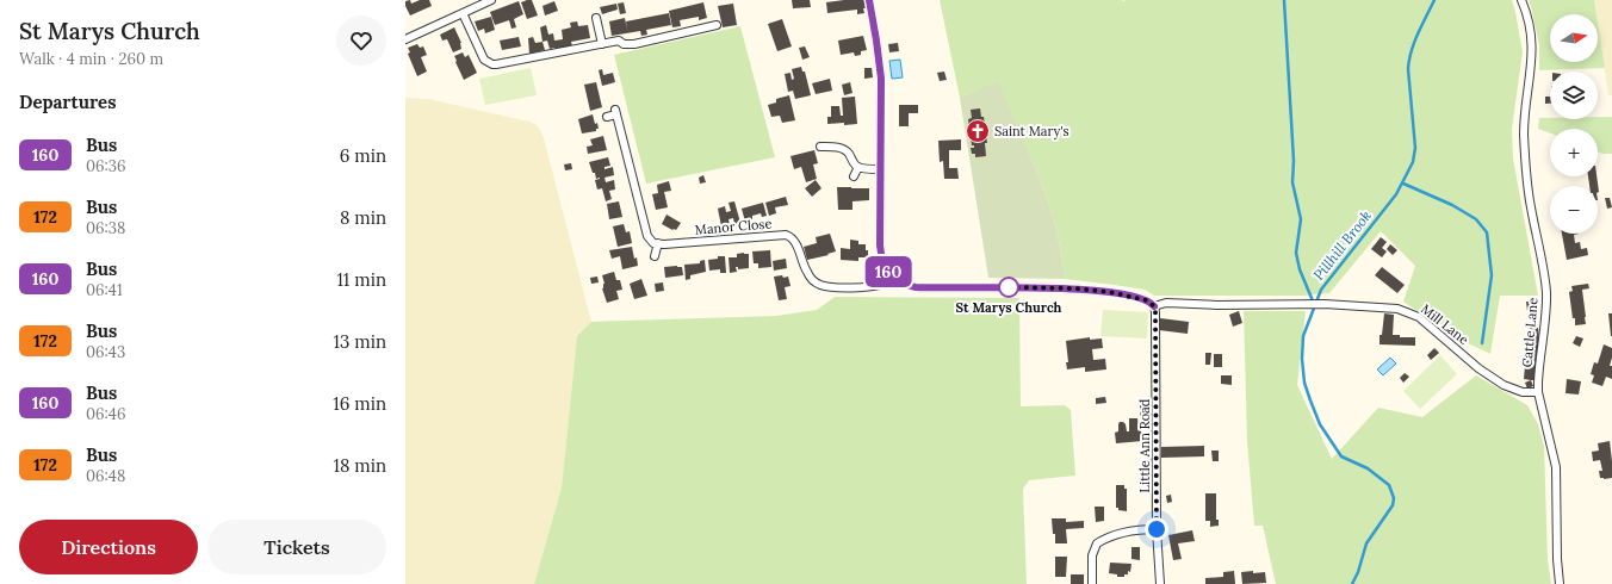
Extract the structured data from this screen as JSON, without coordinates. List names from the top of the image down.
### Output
{
  "streets": {
    "street": [
      "Manor Close",
      "Mill Lane",
      "Cattle Lane",
      "Little Ann Road"
    ]
  },
  "crossings": [
    ["Mill Lane", "Cattle Lane"],
    ["Mill Lane", "Little Ann Road"]
  ],
  "water": ["Pillhill Brook"],
  "places": {
    "church": ["Saint Mary's"],
    "other": ["St Marys Church"]
  },
  "lines": ["bus line 160"],
  "north": "right",
  "page": {
    "heading": [
      ["St Marys Church", "Walk · 4 min · 260 m"],
      "Departures"
    ],
    "on_map": "160",
    "map_buttons": ["+", "−"],
    "list": [
      {
        "mark": "160",
        "name": "Bus",
        "note": "06:36",
        "value": "6 min"
      },
      {
        "mark": "172",
        "name": "Bus",
        "note": "06:38",
        "value": "8 min"
      },
      {
        "mark": "160",
        "name": "Bus",
        "note": "06:41",
        "value": "11 min"
      },
      {
        "mark": "172",
        "name": "Bus",
        "note": "06:43",
        "value": "13 min"
      },
      {
        "mark": "160",
        "name": "Bus",
        "note": "06:46",
        "value": "16 min"
      },
      {
        "mark": "172",
        "name": "Bus",
        "note": "06:48",
        "value": "18 min"
      }
    ],
    "buttons": ["Directions", "Tickets"]
  }
}
